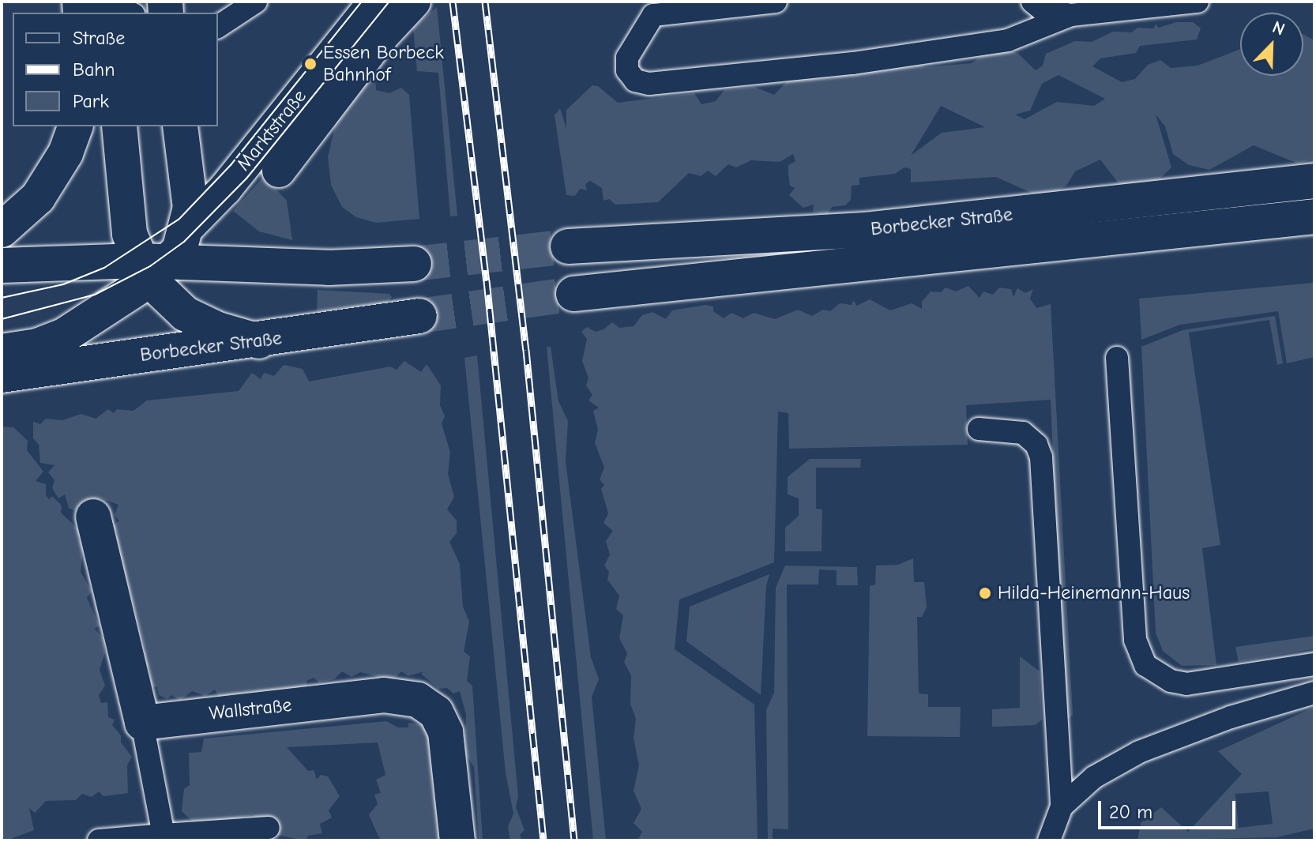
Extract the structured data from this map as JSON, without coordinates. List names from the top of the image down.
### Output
{
  "streets": {
    "street": ["Marktstraße", "Borbecker Straße", "Wallstraße"]
  },
  "places": ["Essen Borbeck Bahnhof", "Hilda-Heinemann-Haus"],
  "legend": ["Straße", "Bahn", "Park"],
  "scale_bar": "20 m",
  "north": "top right"
}
